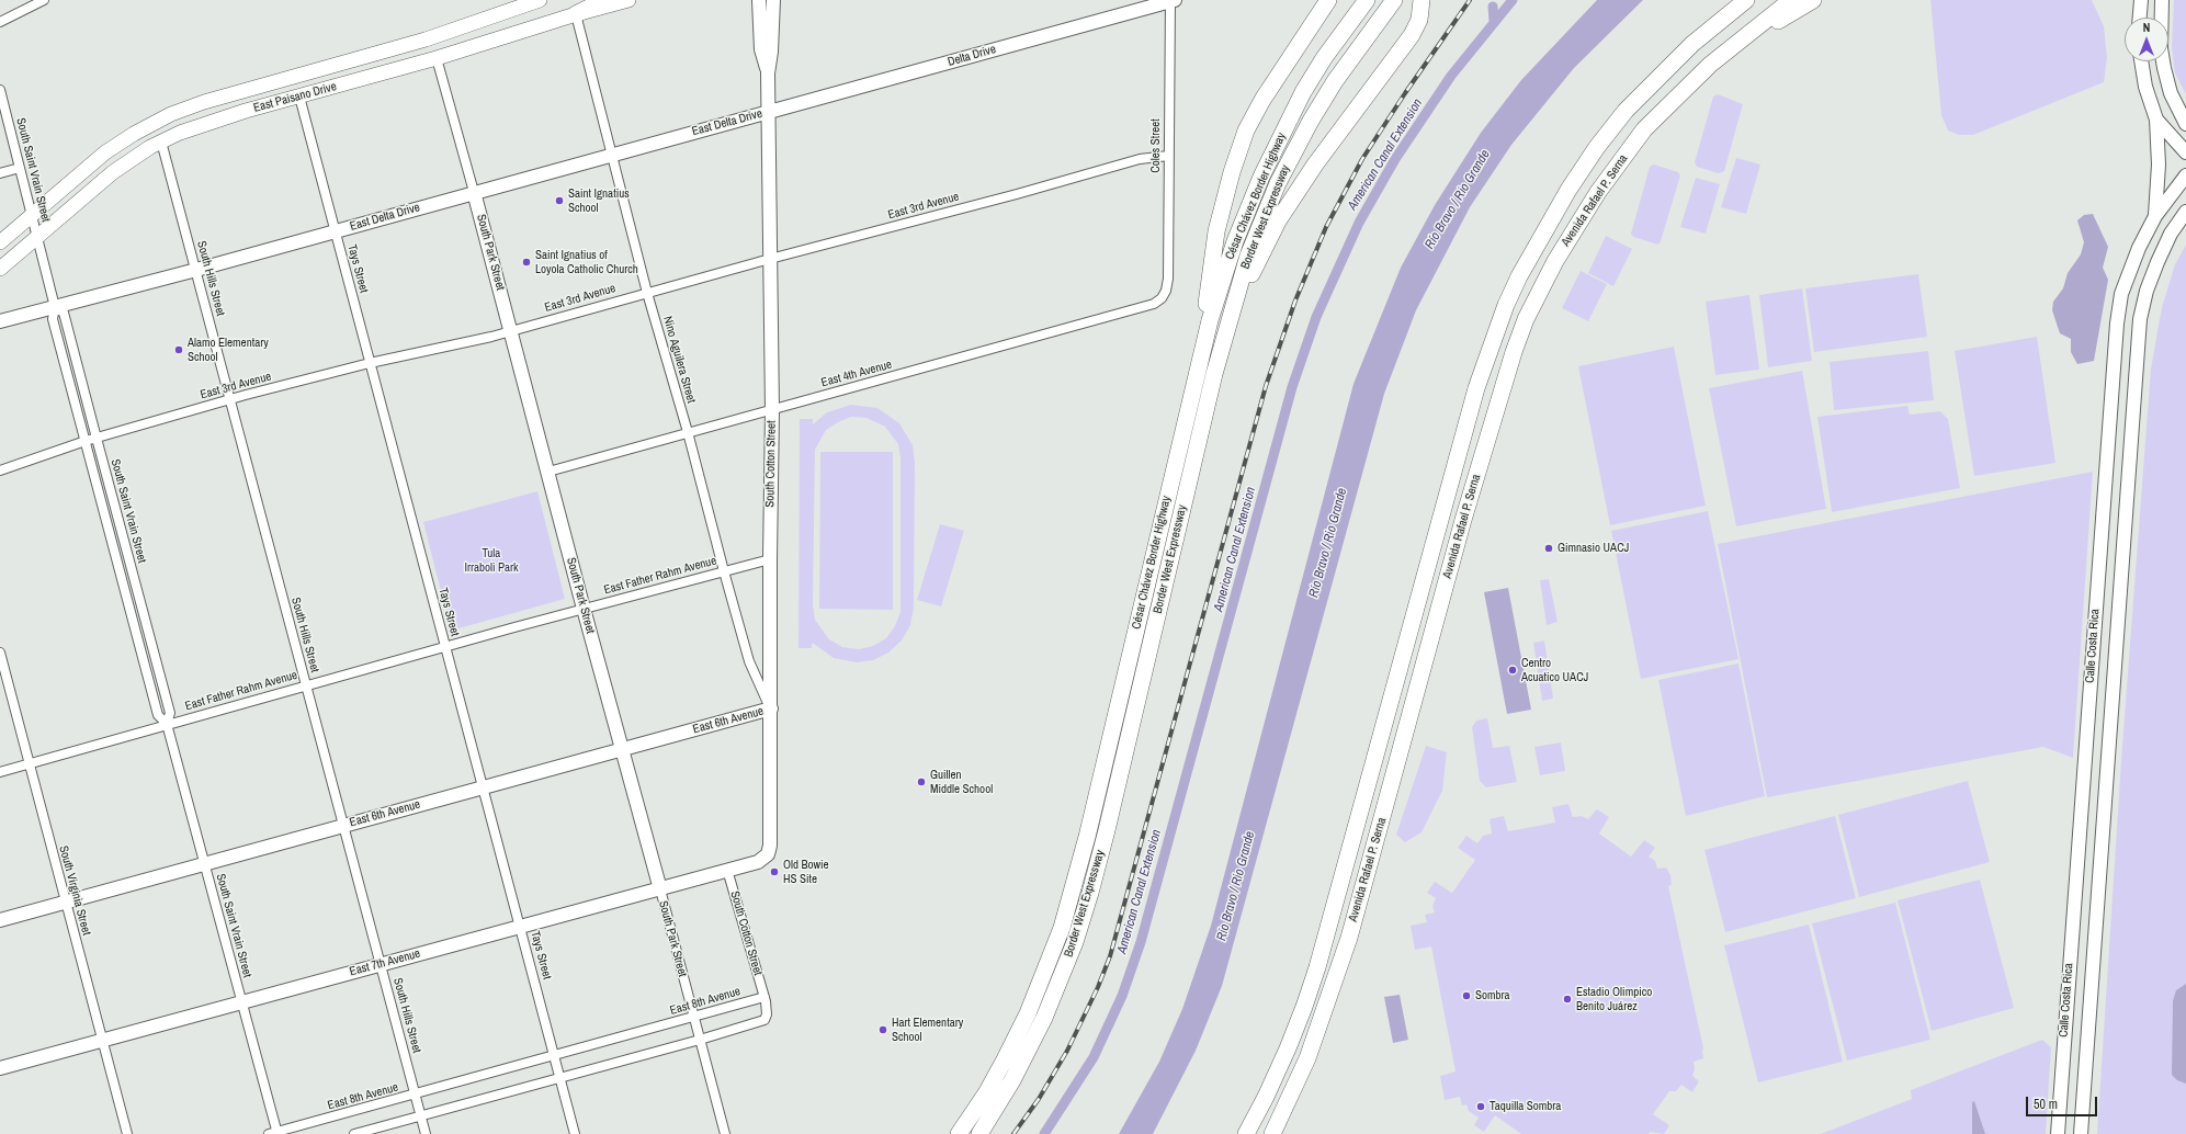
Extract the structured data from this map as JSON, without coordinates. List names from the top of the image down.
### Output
{
  "streets": {
    "highway": ["César Chávez Border Highway", "Avenida Rafael P. Serna", "Border West Expressway"],
    "main road": ["East Paisano Drive"],
    "street": [
      "Delta Drive",
      "East Delta Drive",
      "Coles Street",
      "South Saint Vrain Street",
      "East 3rd Avenue",
      "South Park Street",
      "Tays Street",
      "South Hills Street",
      "Nino Aguilera Street",
      "East 4th Avenue",
      "South Cotton Street",
      "East Father Rahm Avenue",
      "Calle Costa Rica",
      "East 6th Avenue",
      "South Virginia Street",
      "East 7th Avenue",
      "East 8th Avenue"
    ]
  },
  "crossings": [
    ["Delta Drive", "East Delta Drive"],
    ["Delta Drive", "Coles Street"],
    ["Delta Drive", "South Cotton Street"],
    ["East Paisano Drive", "South Saint Vrain Street"],
    ["East Paisano Drive", "South Park Street"],
    ["East Paisano Drive", "Tays Street"],
    ["East Paisano Drive", "South Hills Street"],
    ["East Paisano Drive", "Nino Aguilera Street"],
    ["East Delta Drive", "South Saint Vrain Street"],
    ["East Delta Drive", "South Park Street"],
    ["East Delta Drive", "Tays Street"],
    ["East Delta Drive", "South Hills Street"],
    ["East Delta Drive", "Nino Aguilera Street"],
    ["East Delta Drive", "South Cotton Street"],
    ["Coles Street", "East 3rd Avenue"],
    ["Coles Street", "East 4th Avenue"],
    ["South Saint Vrain Street", "East 3rd Avenue"],
    ["South Saint Vrain Street", "East Father Rahm Avenue"],
    ["South Saint Vrain Street", "East 6th Avenue"],
    ["South Saint Vrain Street", "East 7th Avenue"],
    ["South Saint Vrain Street", "East 8th Avenue"],
    ["East 3rd Avenue", "South Park Street"],
    ["East 3rd Avenue", "Tays Street"],
    ["East 3rd Avenue", "South Hills Street"],
    ["East 3rd Avenue", "Nino Aguilera Street"],
    ["East 3rd Avenue", "South Cotton Street"],
    ["South Park Street", "East 4th Avenue"],
    ["South Park Street", "East Father Rahm Avenue"],
    ["South Park Street", "East 6th Avenue"],
    ["South Park Street", "East 7th Avenue"],
    ["South Park Street", "East 8th Avenue"],
    ["Tays Street", "East Father Rahm Avenue"],
    ["Tays Street", "East 6th Avenue"],
    ["Tays Street", "East 7th Avenue"],
    ["Tays Street", "East 8th Avenue"],
    ["South Hills Street", "East Father Rahm Avenue"],
    ["South Hills Street", "East 6th Avenue"],
    ["South Hills Street", "East 7th Avenue"],
    ["South Hills Street", "East 8th Avenue"],
    ["Nino Aguilera Street", "East 4th Avenue"],
    ["Nino Aguilera Street", "South Cotton Street"],
    ["Nino Aguilera Street", "East Father Rahm Avenue"],
    ["Nino Aguilera Street", "East 6th Avenue"],
    ["East 4th Avenue", "South Cotton Street"],
    ["South Cotton Street", "East Father Rahm Avenue"],
    ["South Cotton Street", "East 6th Avenue"],
    ["South Cotton Street", "East 7th Avenue"],
    ["South Cotton Street", "East 8th Avenue"],
    ["East Father Rahm Avenue", "South Virginia Street"],
    ["East 6th Avenue", "South Virginia Street"],
    ["South Virginia Street", "East 7th Avenue"]
  ],
  "water": ["American Canal Extension", "Río Bravo / Rio Grande"],
  "parks": ["Tula Irraboli Park"],
  "places": [
    "Saint Ignatius School",
    "Saint Ignatius of Loyola Catholic Church",
    "Alamo Elementary School",
    "Gimnasio UACJ",
    "Centro Acuatico UACJ",
    "Guillen Middle School",
    "Old Bowie HS Site",
    "Sombra",
    "Estadio Olimpico Benito Juárez",
    "Hart Elementary School",
    "Taquilla Sombra"
  ],
  "scale_bar": "50 m",
  "north": "top"
}
